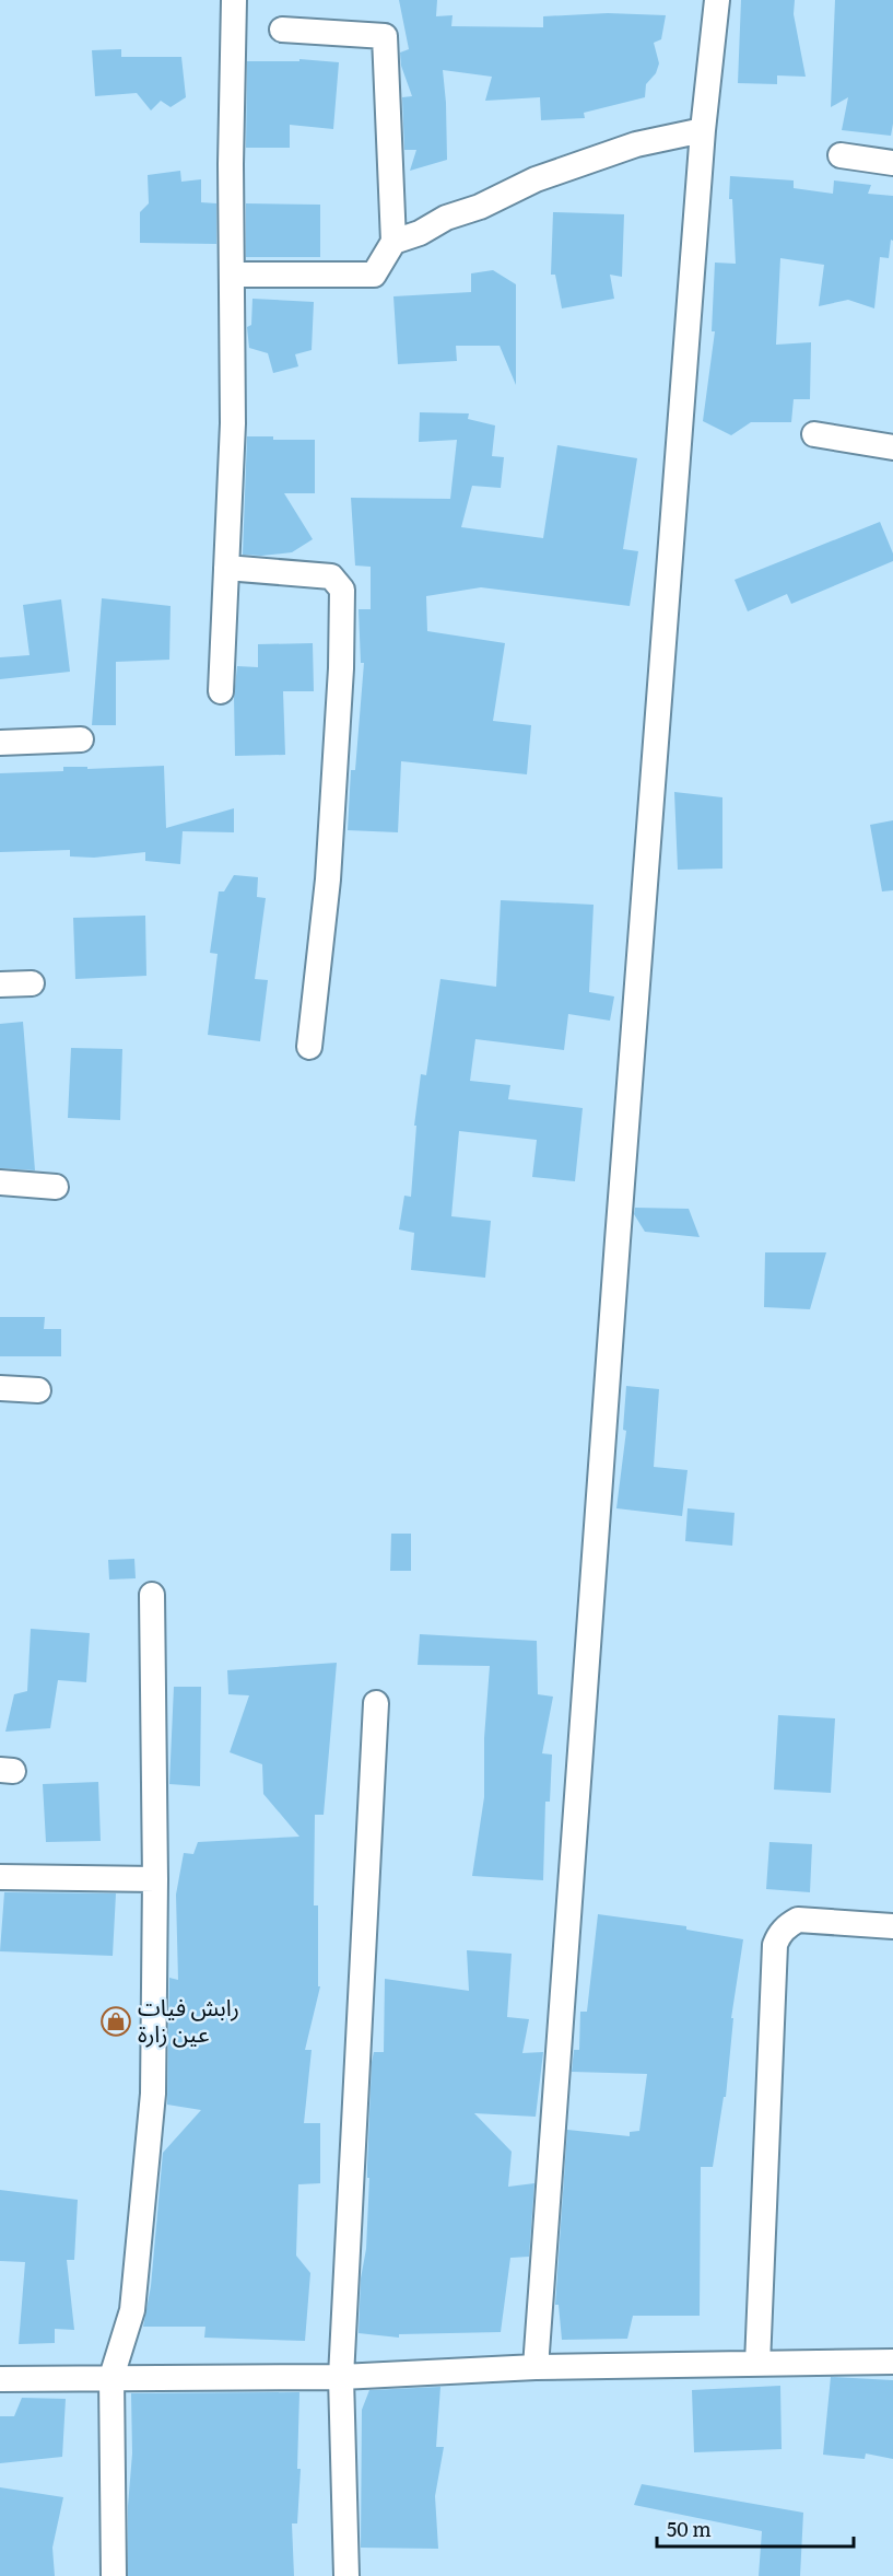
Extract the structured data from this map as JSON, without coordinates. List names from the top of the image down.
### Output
{
  "places": {
    "shop": ["رابش فيات عين زارة"]
  },
  "scale_bar": "50 m"
}
